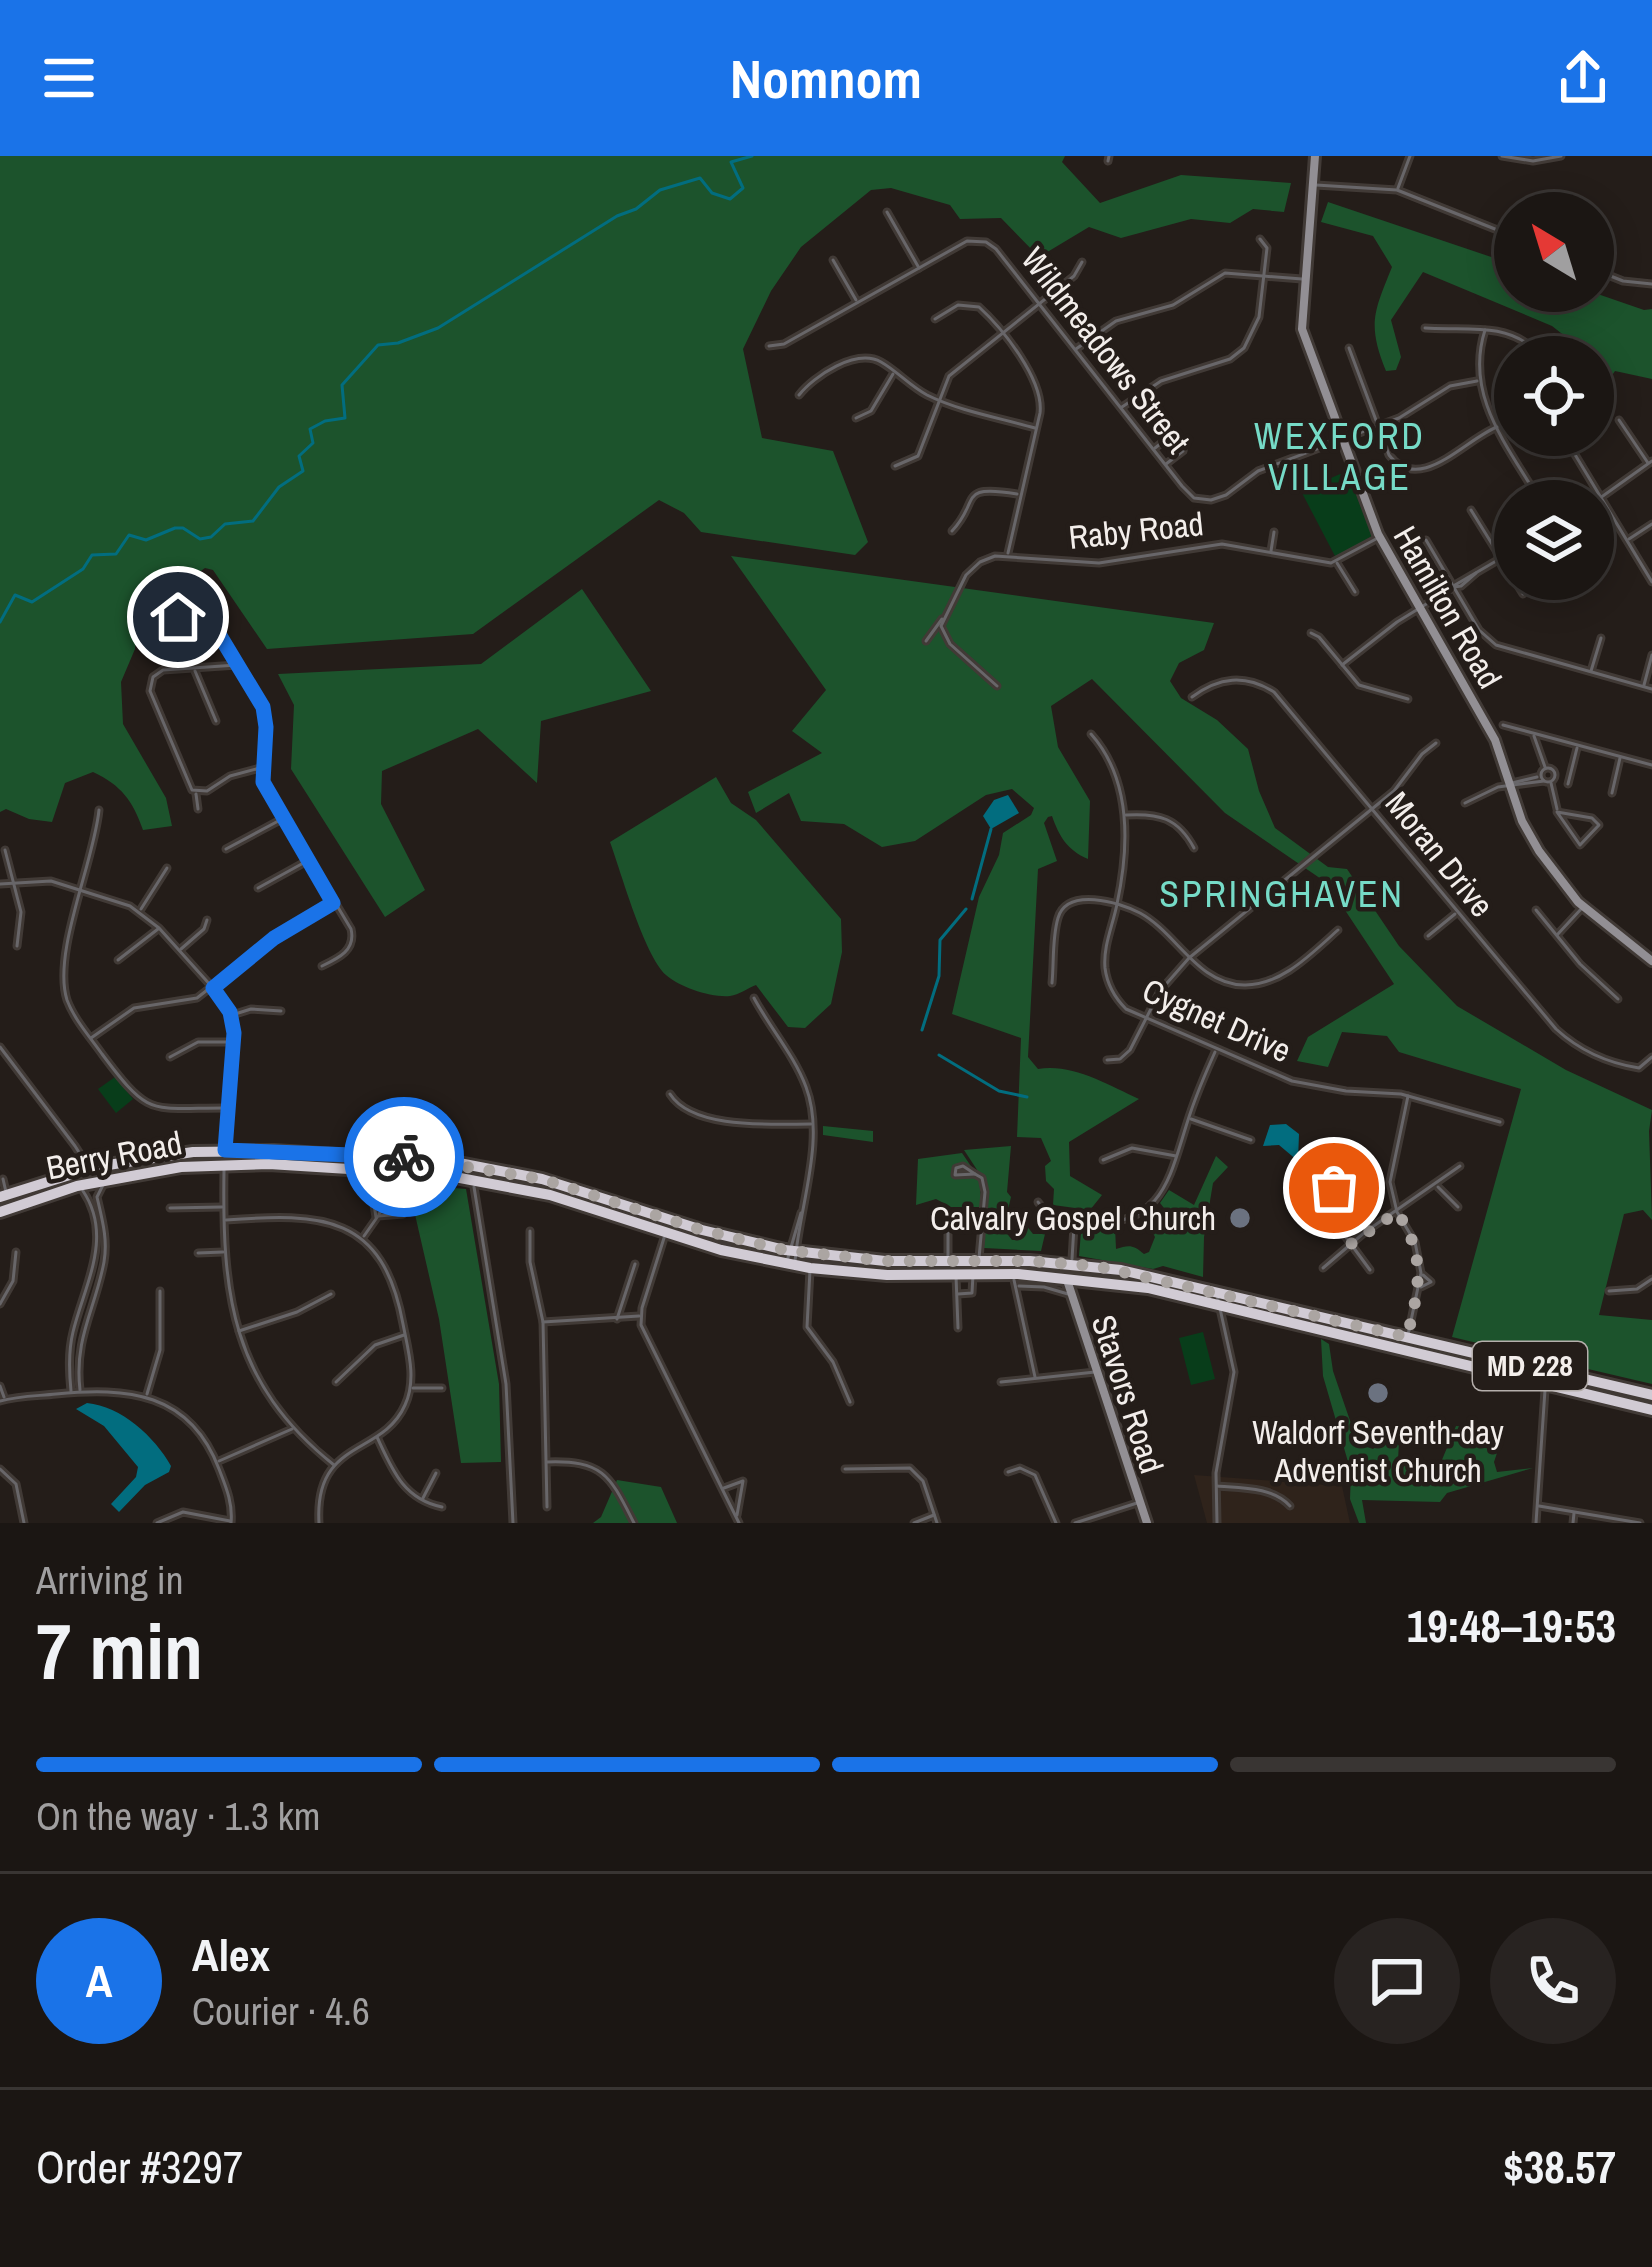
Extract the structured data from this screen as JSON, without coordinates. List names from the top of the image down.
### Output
{
  "streets": {
    "highway": ["Berry Road", "MD 228"],
    "street": [
      "Wildmeadows Street",
      "Raby Road",
      "Hamilton Road",
      "Moran Drive",
      "Cygnet Drive",
      "Stavors Road"
    ]
  },
  "crossings": [
    ["Wildmeadows Street", "Hamilton Road"],
    ["Berry Road", "Stavors Road"]
  ],
  "districts": ["WEXFORD VILLAGE", "SPRINGHAVEN"],
  "places": ["Calvalry Gospel Church", "Waldorf Seventh-day Adventist Church"],
  "north": "top left",
  "page": {
    "header": "Nomnom",
    "heading": ["7 min", "Arriving in", "19:48–19:53"],
    "panel": [
      "Alex",
      "Courier · 4.6",
      "Order #3297",
      "$38.57"
    ],
    "bar": "On the way · 1.3 km",
    "round": "A"
  }
}
